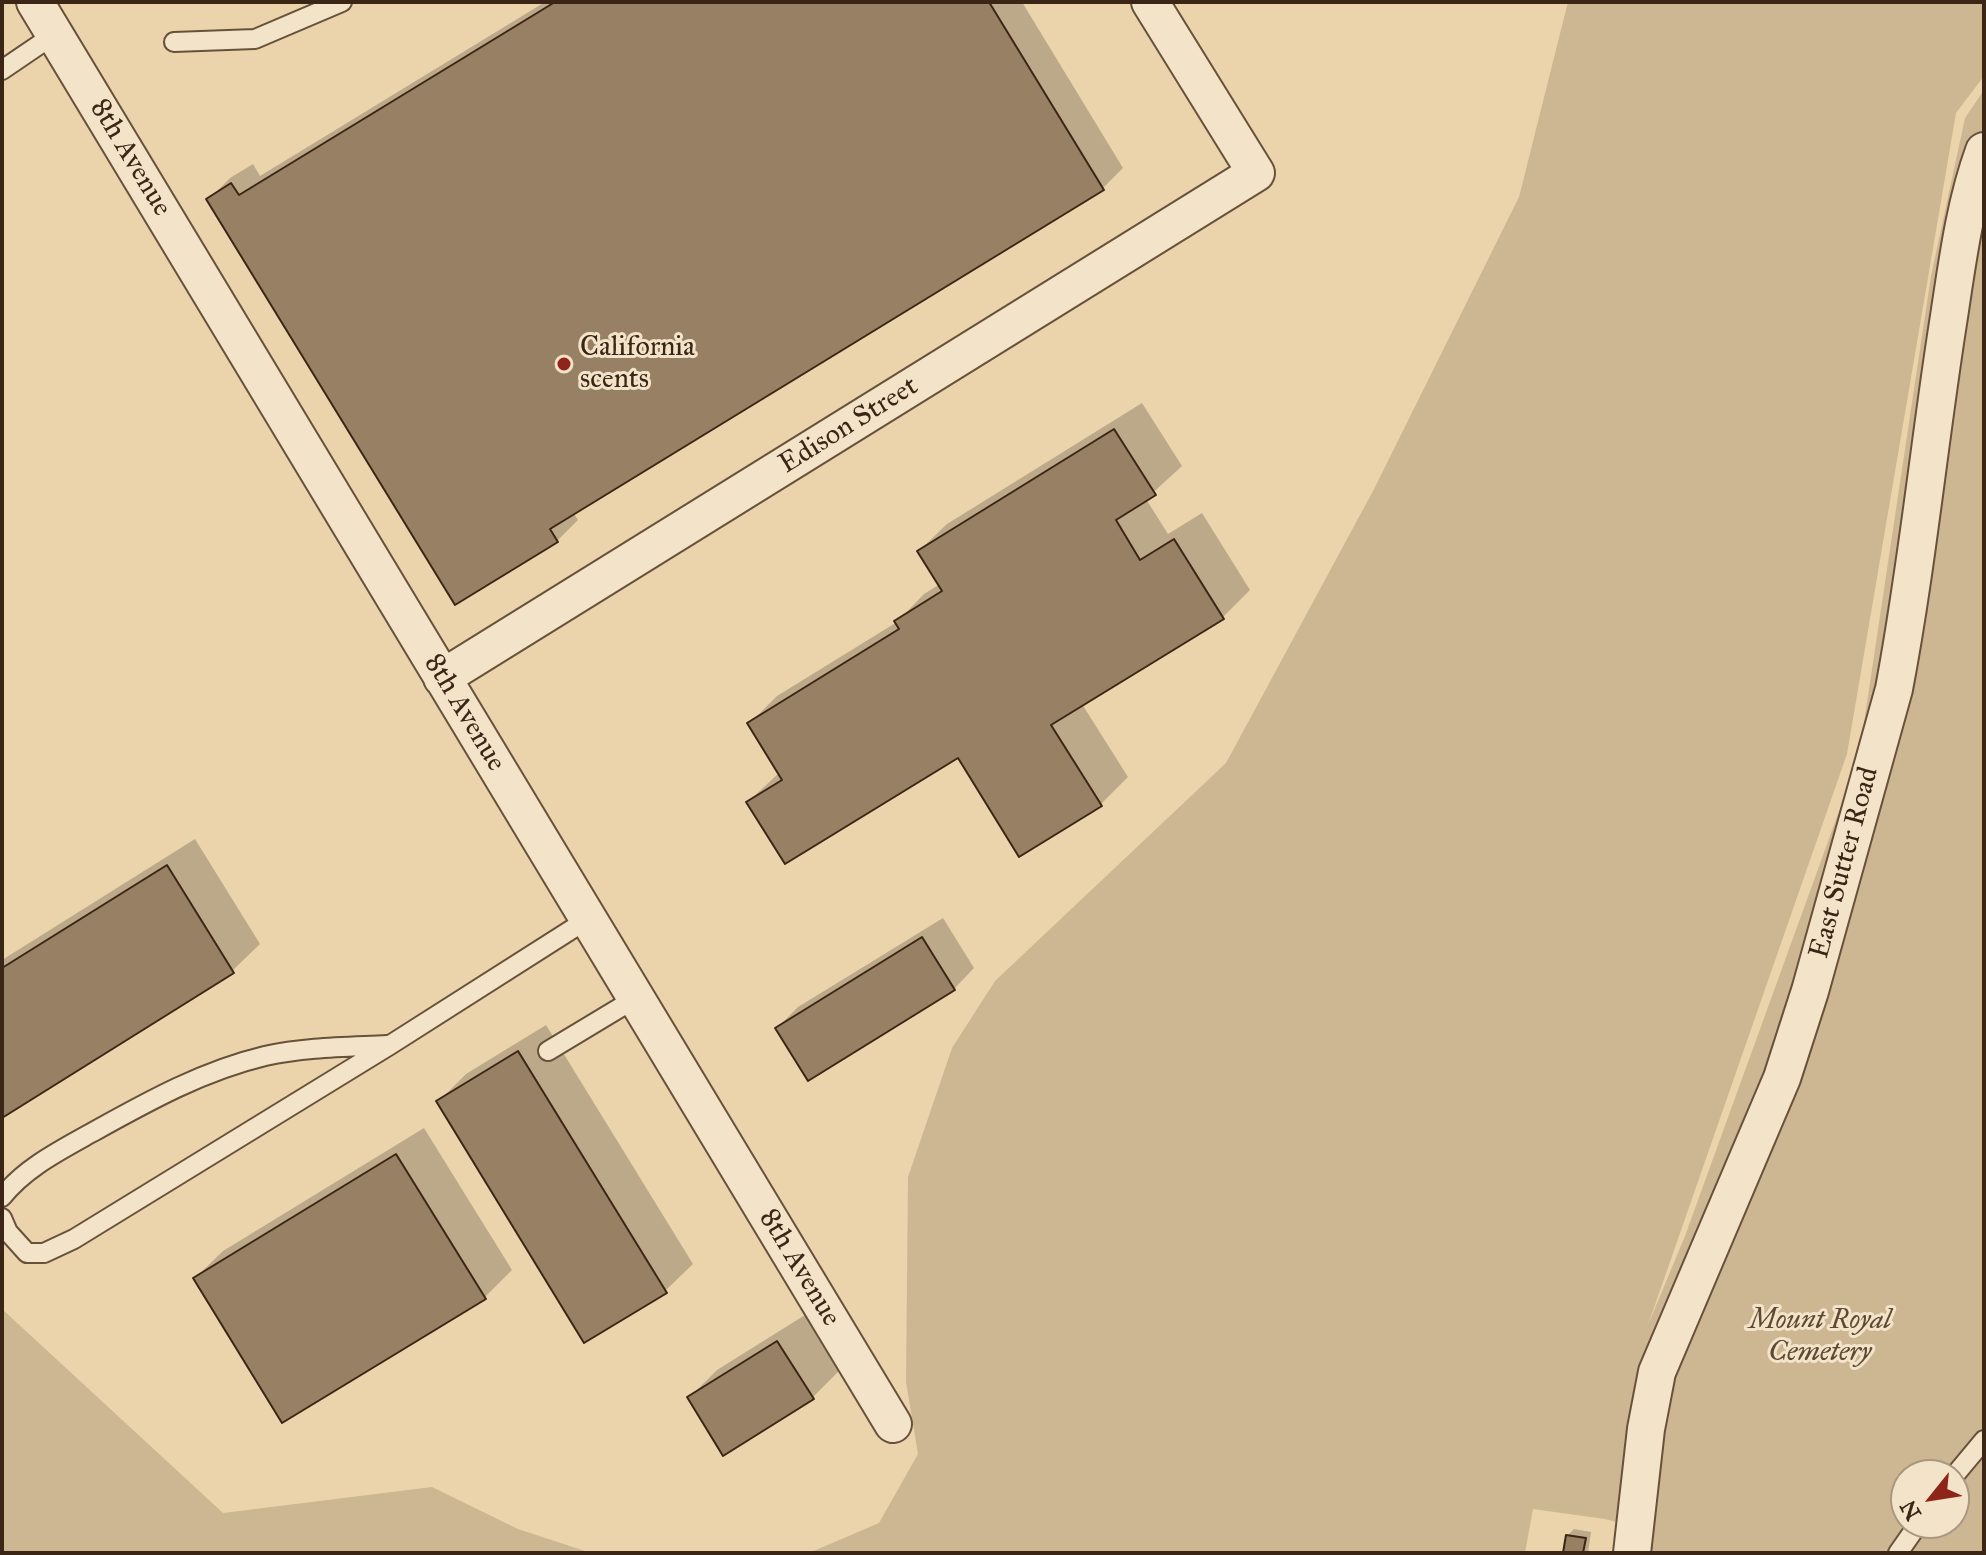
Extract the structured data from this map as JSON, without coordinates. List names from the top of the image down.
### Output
{
  "streets": {
    "street": ["8th Avenue", "Edison Street", "East Sutter Road"]
  },
  "crossings": [
    ["8th Avenue", "Edison Street"]
  ],
  "parks": ["Mount Royal Cemetery"],
  "places": ["California scents"],
  "north": "bottom left"
}
